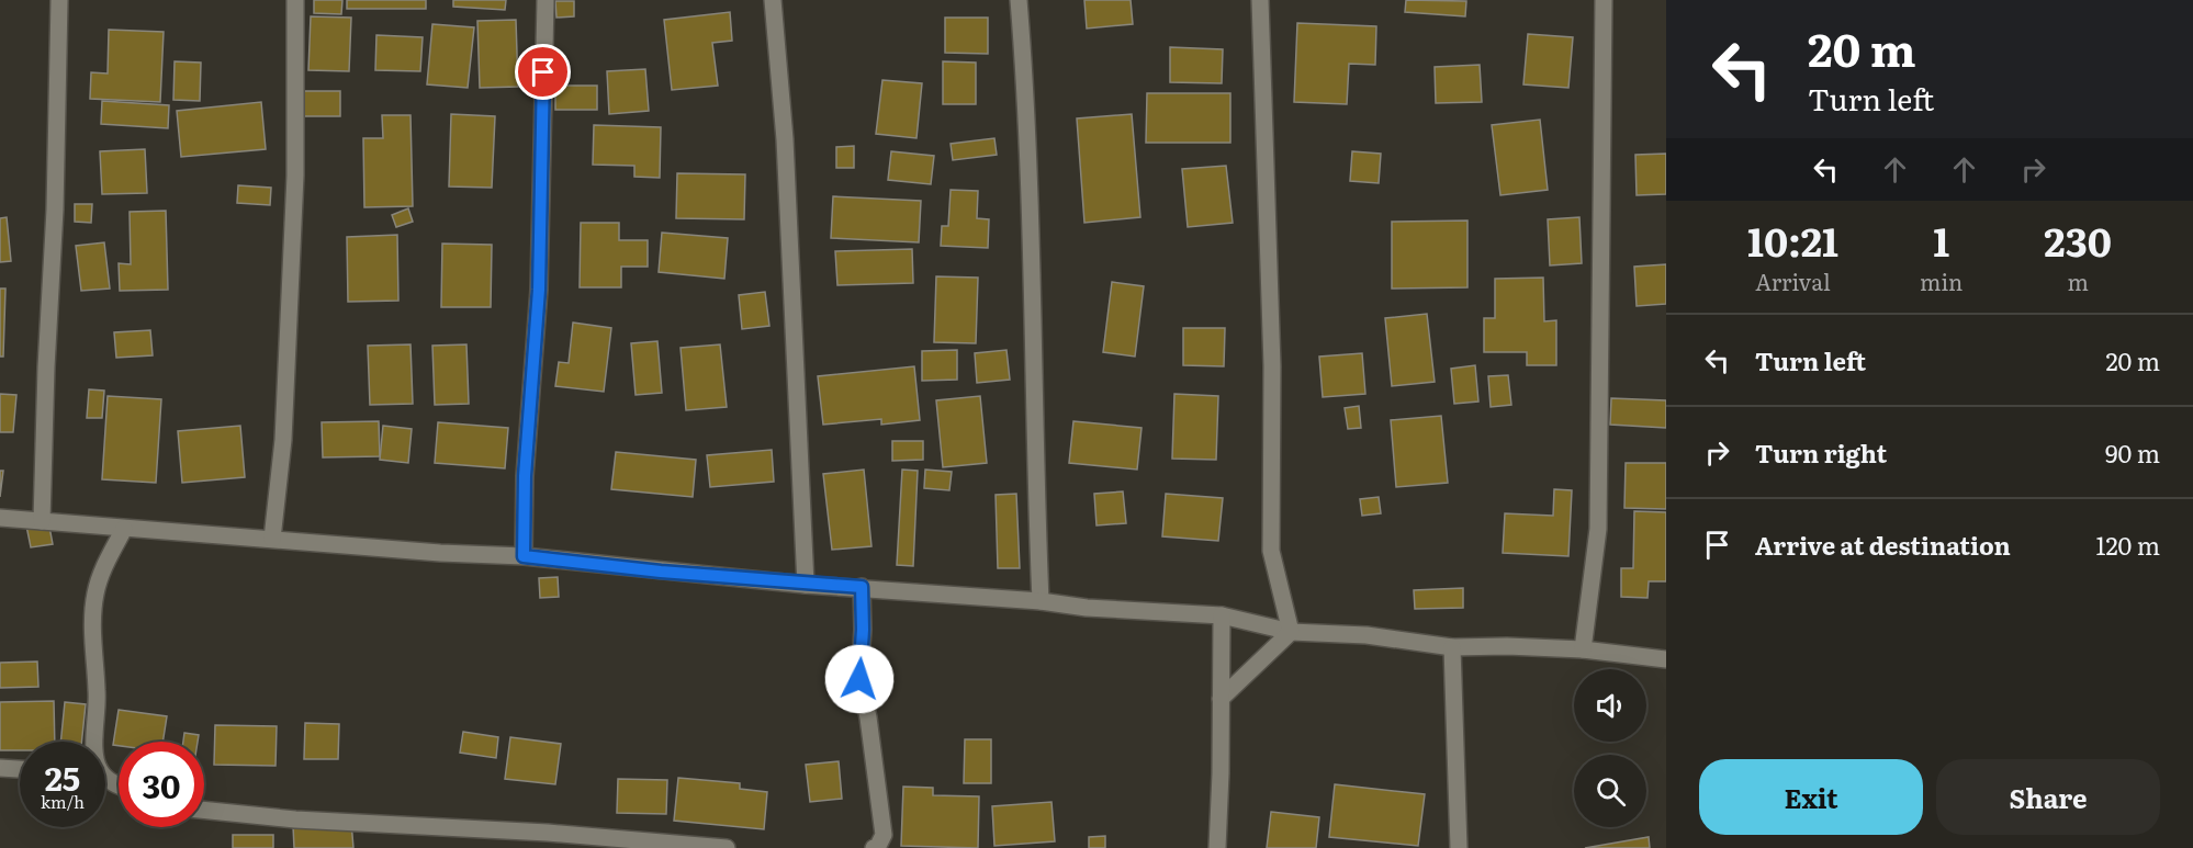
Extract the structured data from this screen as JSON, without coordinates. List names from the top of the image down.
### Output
{
  "page": {
    "turn": ["20 m", "Turn left"],
    "eta": [
      "10:21",
      "Arrival",
      "1",
      "min",
      "230",
      "m"
    ],
    "list": [
      {
        "name": "Turn left",
        "value": "20 m"
      },
      {
        "name": "Turn right",
        "value": "90 m"
      },
      {
        "name": "Arrive at destination",
        "value": "120 m"
      }
    ],
    "speed": "25 km/h",
    "limit": "30",
    "buttons": ["Exit", "Share"]
  }
}
